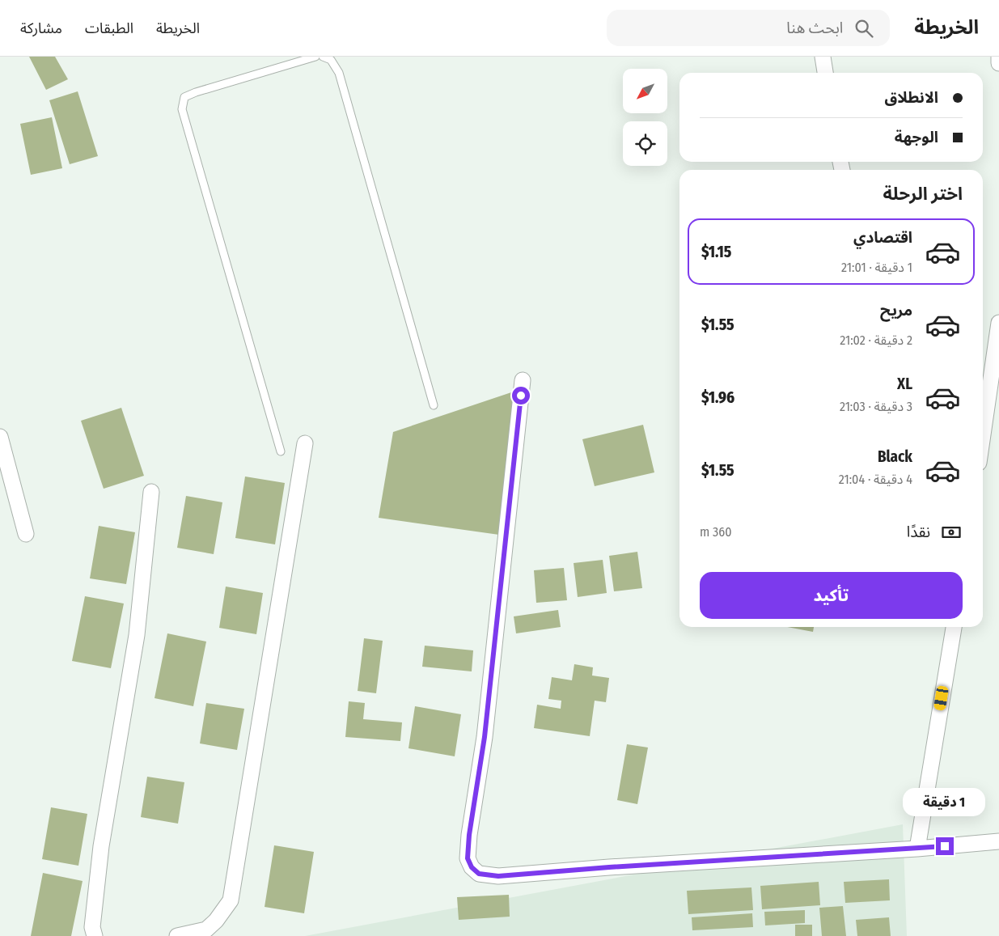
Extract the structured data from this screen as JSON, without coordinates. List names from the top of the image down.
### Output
{
  "north": "bottom left",
  "page": {
    "header": "الخريطة",
    "search": "ابحث هنا",
    "nav": ["الخريطة", "الطبقات", "مشاركة"],
    "banner": ["الانطلاق", "الوجهة"],
    "heading": "اختر الرحلة",
    "list": [
      {
        "name": "اقتصادي",
        "note": "1 دقيقة · 21:01",
        "value": "$1.15"
      },
      {
        "name": "مريح",
        "note": "2 دقيقة · 21:02",
        "value": "$1.55"
      },
      {
        "name": "XL",
        "note": "3 دقيقة · 21:03",
        "value": "$1.96"
      },
      {
        "name": "Black",
        "note": "4 دقيقة · 21:04",
        "value": "$1.55"
      }
    ],
    "pay": ["نقدًا", "360 m"],
    "buttons": "تأكيد",
    "bubble": "1 دقيقة"
  }
}
